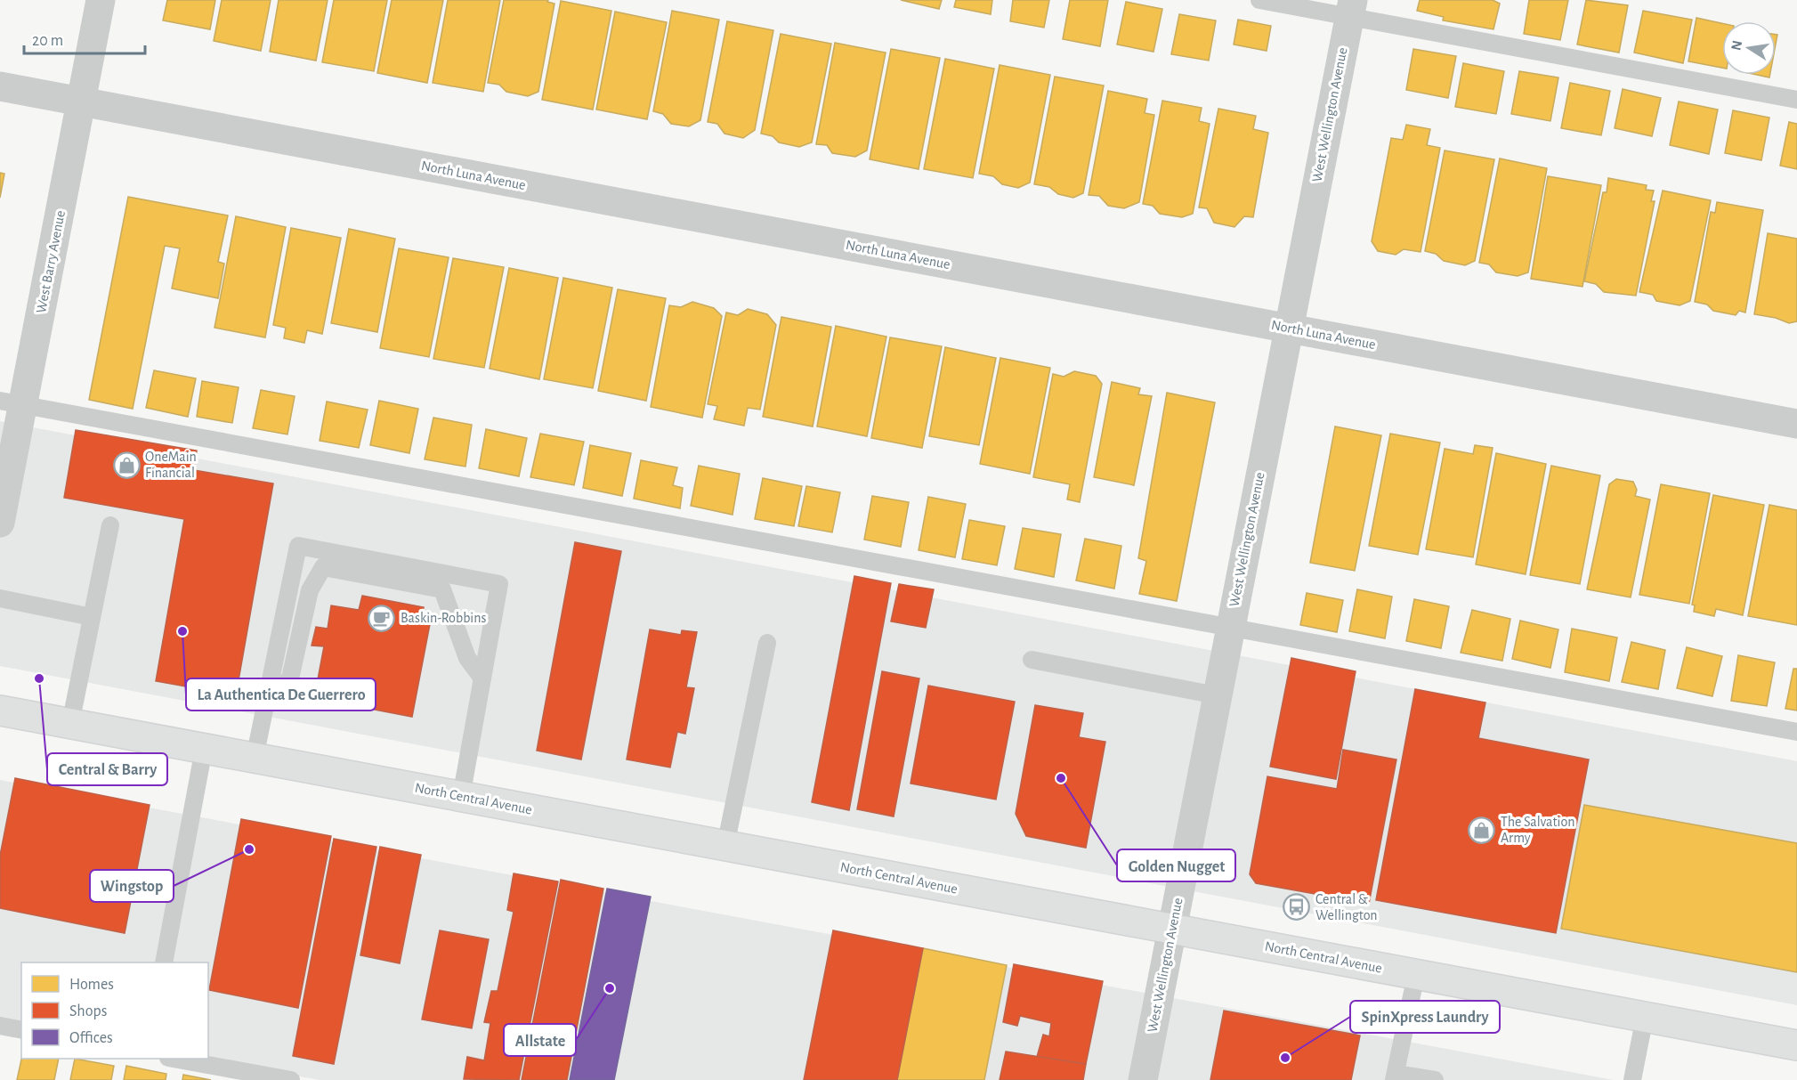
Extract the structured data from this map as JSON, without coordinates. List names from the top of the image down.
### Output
{
  "streets": {
    "main road": ["North Central Avenue"],
    "street": ["West Wellington Avenue", "North Luna Avenue", "West Barry Avenue"]
  },
  "crossings": [
    ["West Wellington Avenue", "North Luna Avenue"],
    ["West Wellington Avenue", "North Central Avenue"],
    ["North Luna Avenue", "West Barry Avenue"]
  ],
  "places": {
    "shop": ["OneMain Financial", "The Salvation Army"],
    "cafe": ["Baskin-Robbins"],
    "other": [
      "La Authentica De Guerrero",
      "Central & Barry",
      "Golden Nugget",
      "Wingstop",
      "Allstate",
      "SpinXpress Laundry"
    ],
    "bus stop": ["Central & Wellington"]
  },
  "legend": ["Homes", "Shops", "Offices"],
  "scale_bar": "20 m",
  "north": "left"
}
